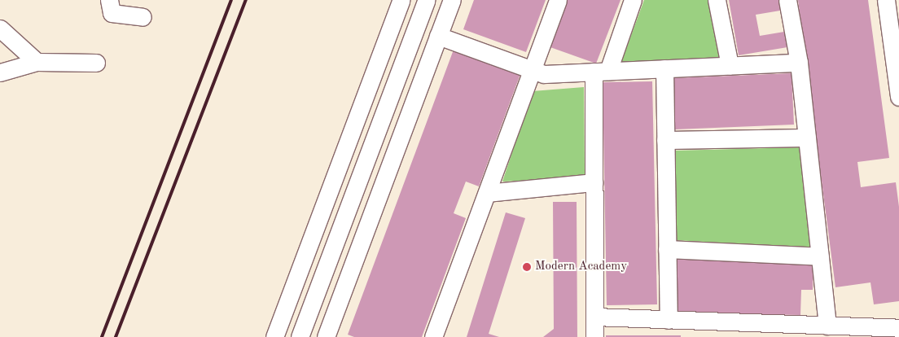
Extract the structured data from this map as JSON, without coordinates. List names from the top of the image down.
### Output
{
  "places": ["Modern Academy"]
}
